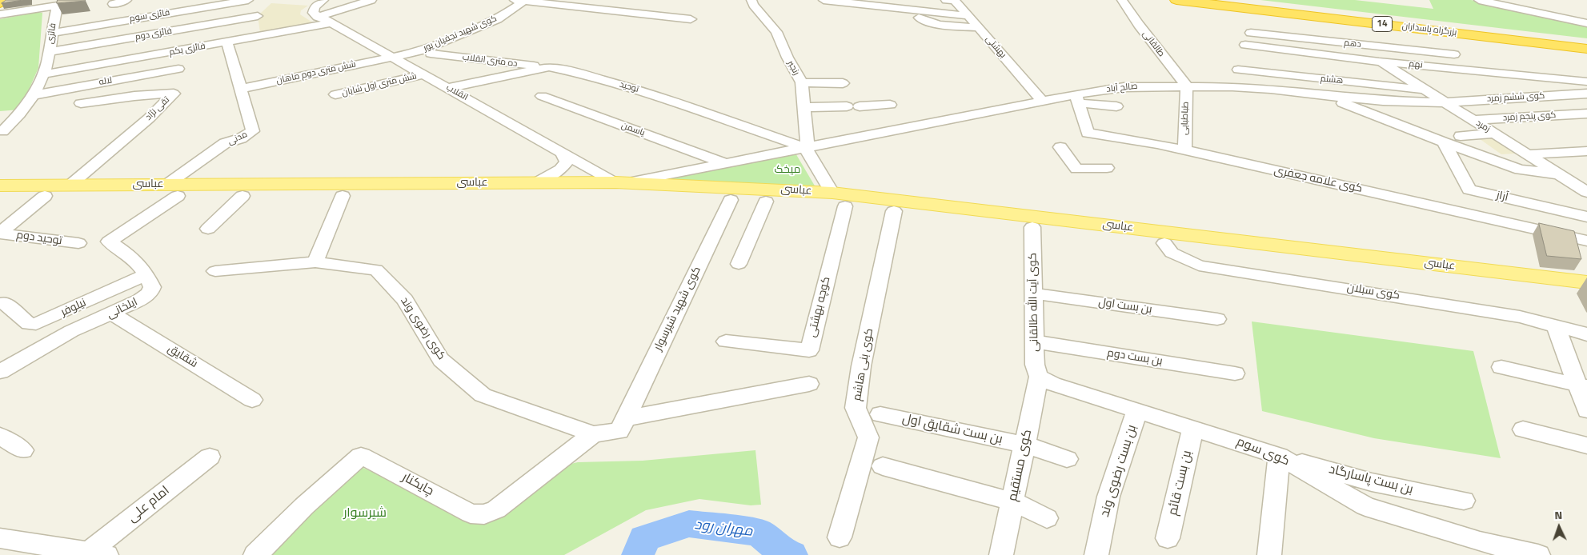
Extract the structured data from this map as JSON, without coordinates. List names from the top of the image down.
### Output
{
  "streets": {
    "highway": ["14", "بزرگراه پاسداران"],
    "main road": ["عباسى"],
    "street": [
      "فائزی سوم",
      "فائزی",
      "کوی شهید نجفیان پور",
      "فائزی دوم",
      "طالقانی",
      "دهم",
      "بهشتی",
      "فائزی یکم",
      "ده متری انقلاب",
      "نهم",
      "رنجبر",
      "شش متری دوم ماهان",
      "هشتم",
      "لاله",
      "شش متری اول شایان",
      "توحید",
      "صالح آباد",
      "انقلاب",
      "کوی ششم زمرد",
      "تقی نژاد",
      "کوی پنجم زمرد",
      "طباطبایی",
      "زمرد",
      "یاسمن",
      "مدنی",
      "کوی علامه جعفری",
      "آراز",
      "توحید دوم",
      "کوی سبلان",
      "کوی آیت الله طالقانی",
      "بن بست اول",
      "کوچه بهشتی",
      "نیلوفر",
      "ایلخانی",
      "کوی شهید شیرسوار",
      "کوی رضوی وند",
      "شقایق",
      "بن بست دوم",
      "کوی بنی هاشم",
      "بن بست شقایق اول",
      "کوی سوم",
      "کوی مستقیم",
      "بن بست رضوی وند",
      "بن بست پاسارگاد",
      "بن بست قائم",
      "چایکنار",
      "امام علی"
    ]
  },
  "crossings": [
    ["فائزی سوم", "فائزی"],
    ["فائزی", "فائزی دوم"],
    ["فائزی", "فائزی یکم"],
    ["فائزی", "لاله"],
    ["کوی شهید نجفیان پور", "شش متری دوم ماهان"],
    ["کوی شهید نجفیان پور", "انقلاب"],
    ["طالقانی", "صالح آباد"],
    ["طالقانی", "طباطبایی"],
    ["بهشتی", "صالح آباد"],
    ["فائزی یکم", "انقلاب"],
    ["فائزی یکم", "مدنی"],
    ["ده متری انقلاب", "توحید"],
    ["نهم", "زمرد"],
    ["رنجبر", "توحید"],
    ["رنجبر", "صالح آباد"],
    ["شش متری دوم ماهان", "انقلاب"],
    ["شش متری دوم ماهان", "مدنی"],
    ["هشتم", "زمرد"],
    ["شش متری اول شایان", "انقلاب"],
    ["توحید", "صالح آباد"],
    ["توحید", "انقلاب"],
    ["صالح آباد", "انقلاب"],
    ["صالح آباد", "کوی ششم زمرد"],
    ["صالح آباد", "طباطبایی"],
    ["صالح آباد", "زمرد"],
    ["صالح آباد", "یاسمن"],
    ["صالح آباد", "کوی علامه جعفری"],
    ["صالح آباد", "عباسى"],
    ["انقلاب", "عباسى"],
    ["کوی ششم زمرد", "زمرد"],
    ["تقی نژاد", "عباسى"],
    ["کوی پنجم زمرد", "زمرد"],
    ["طباطبایی", "کوی علامه جعفری"],
    ["مدنی", "عباسى"],
    ["مدنی", "ایلخانی"],
    ["عباسى", "توحید دوم"],
    ["عباسى", "کوی سبلان"],
    ["عباسى", "کوی آیت الله طالقانی"],
    ["عباسى", "کوچه بهشتی"],
    ["عباسى", "ایلخانی"],
    ["عباسى", "کوی شهید شیرسوار"],
    ["عباسى", "کوی بنی هاشم"],
    ["کوی آیت الله طالقانی", "بن بست اول"],
    ["کوی آیت الله طالقانی", "بن بست دوم"],
    ["کوی آیت الله طالقانی", "کوی سوم"],
    ["کوی آیت الله طالقانی", "کوی مستقیم"],
    ["نیلوفر", "ایلخانی"],
    ["ایلخانی", "شقایق"],
    ["کوی شهید شیرسوار", "کوی رضوی وند"],
    ["کوی شهید شیرسوار", "چایکنار"],
    ["کوی رضوی وند", "چایکنار"],
    ["بن بست شقایق اول", "کوی مستقیم"],
    ["کوی سوم", "کوی مستقیم"],
    ["کوی سوم", "بن بست رضوی وند"],
    ["کوی سوم", "بن بست پاسارگاد"],
    ["کوی سوم", "بن بست قائم"]
  ],
  "water": ["مهران رود"],
  "parks": ["میخک", "شیرسوار"],
  "north": "top"
}
